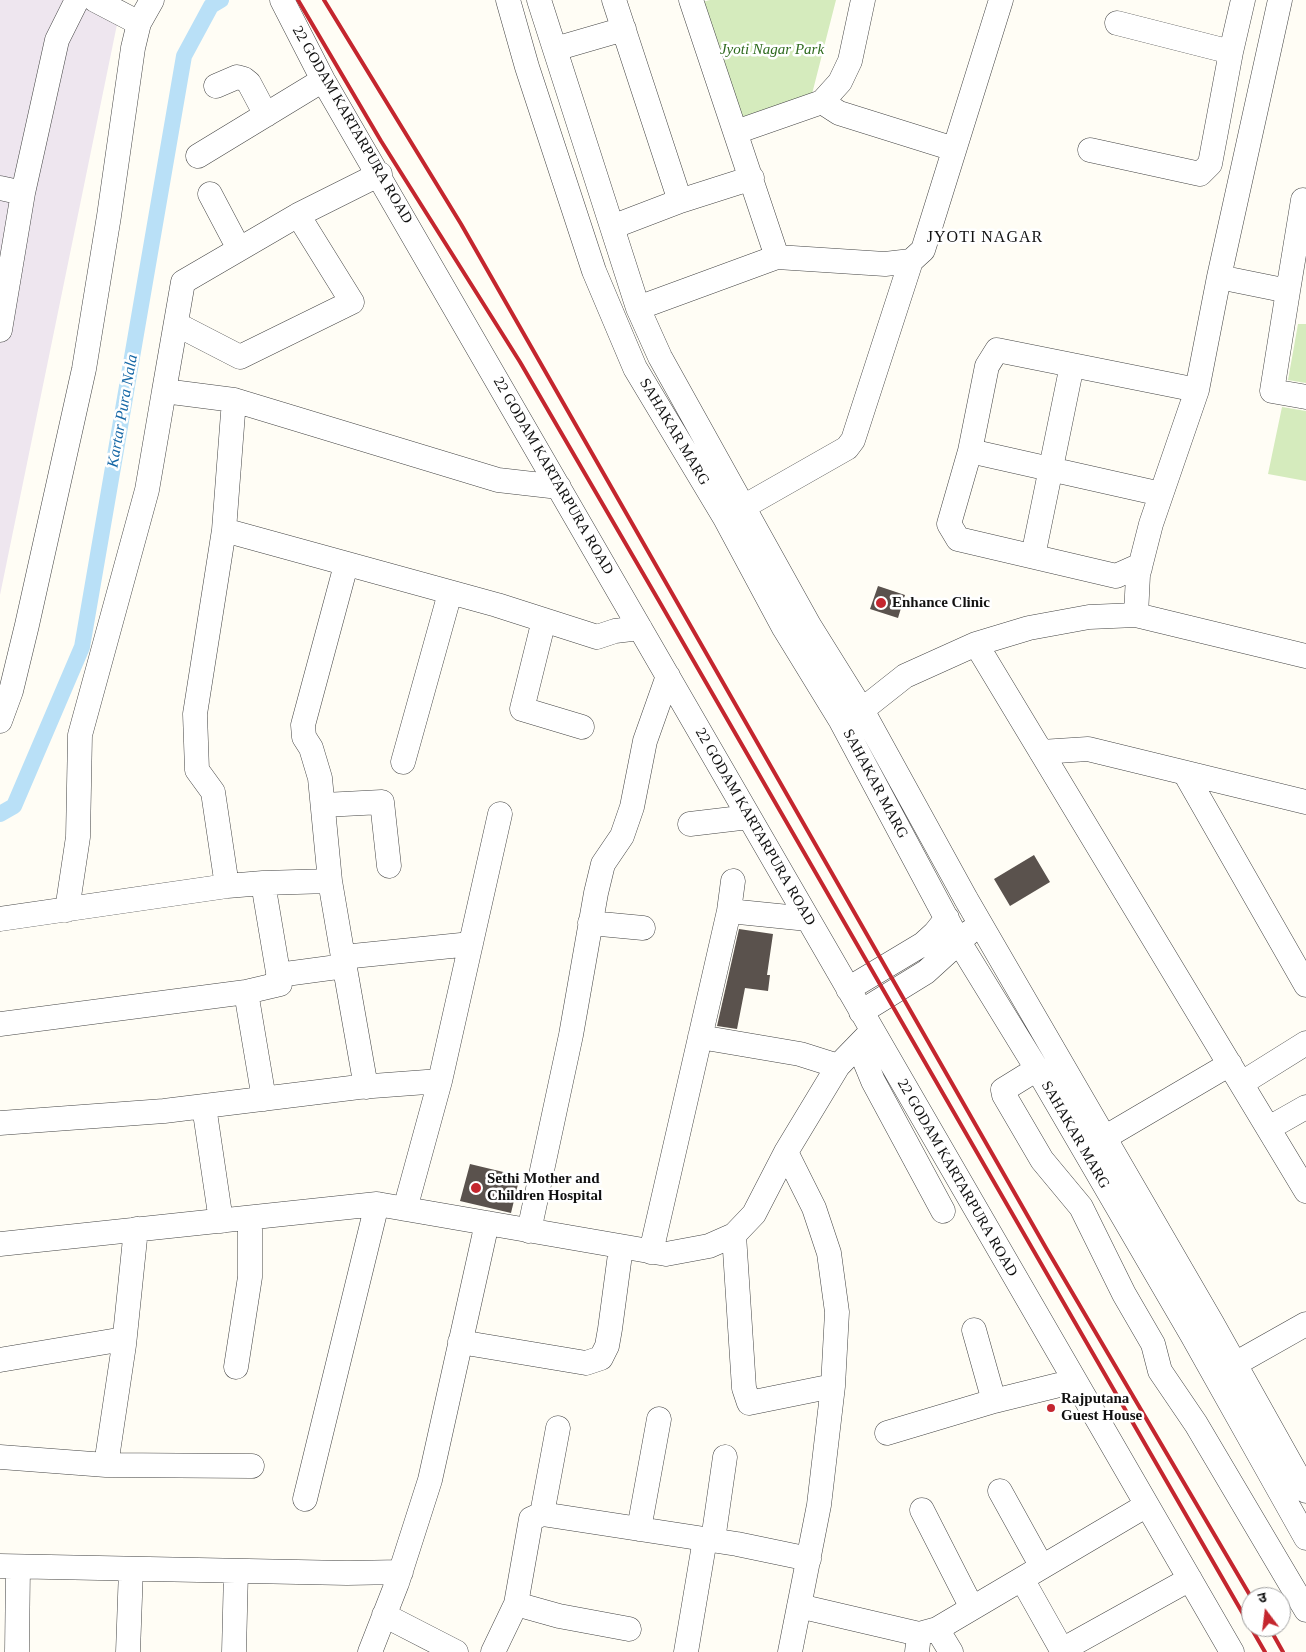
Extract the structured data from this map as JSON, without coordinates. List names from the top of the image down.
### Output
{
  "streets": {
    "street": ["22 GODAM KARTARPURA ROAD", "SAHAKAR MARG"]
  },
  "districts": ["JYOTI NAGAR"],
  "water": ["Kartar Pura Nala"],
  "parks": ["Jyoti Nagar Park"],
  "places": ["Enhance Clinic", "Sethi Mother and Children Hospital", "Rajputana Guest House"],
  "north": "top"
}
